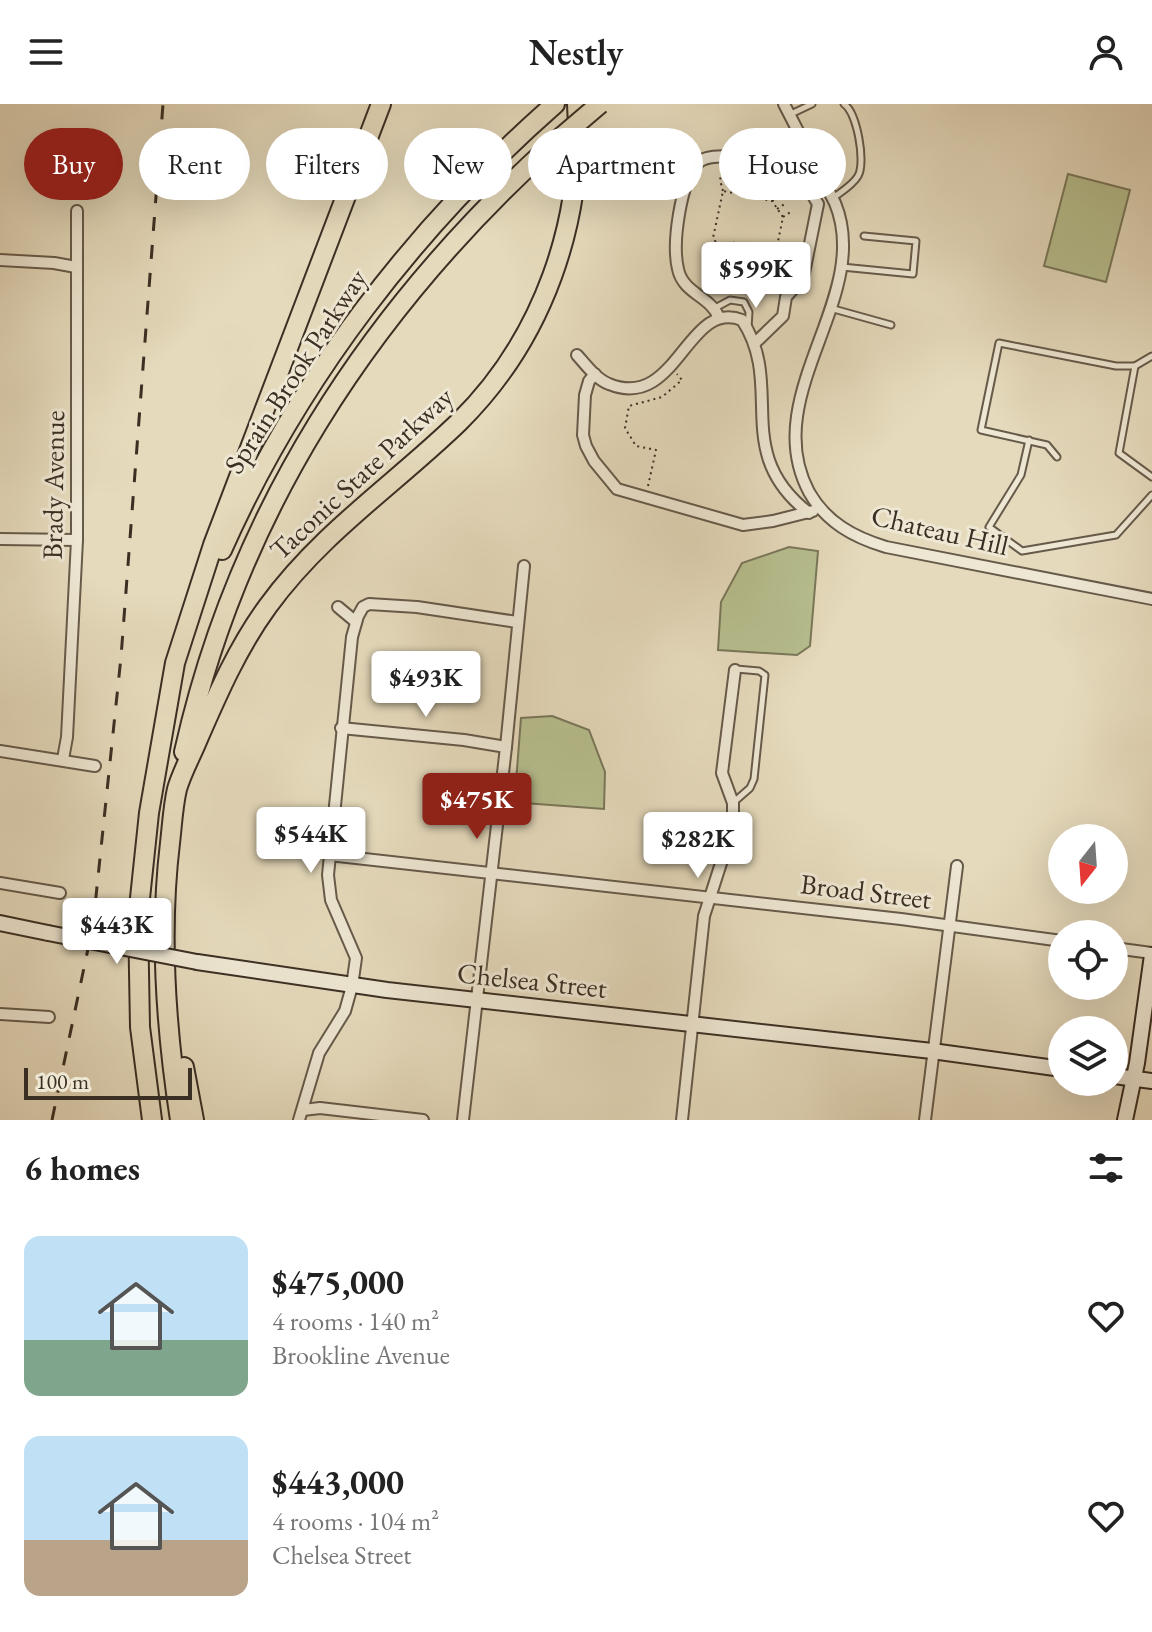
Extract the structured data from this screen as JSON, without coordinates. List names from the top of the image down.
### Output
{
  "streets": {
    "highway": ["Sprain Brook Parkway", "Taconic State Parkway"],
    "street": [
      "Brady Avenue",
      "Chateau Hill",
      "Broad Street",
      "Chelsea Street"
    ]
  },
  "crossings": [
    ["Sprain Brook Parkway", "Taconic State Parkway"]
  ],
  "scale_bar": "100 m",
  "north": "bottom",
  "page": {
    "header": "Nestly",
    "chip": [
      "Buy",
      "Rent",
      "Filters",
      "New",
      "Apartment",
      "House"
    ],
    "price": [
      "$599K",
      "$493K",
      "$475K",
      "$544K",
      "$282K",
      "$443K"
    ],
    "scale": "100 m",
    "heading": "6 homes",
    "list": [
      {
        "name": "$475,000",
        "note": "4 rooms · 140 m² · Brookline Avenue"
      },
      {
        "name": "$443,000",
        "note": "4 rooms · 104 m² · Chelsea Street"
      }
    ]
  }
}
